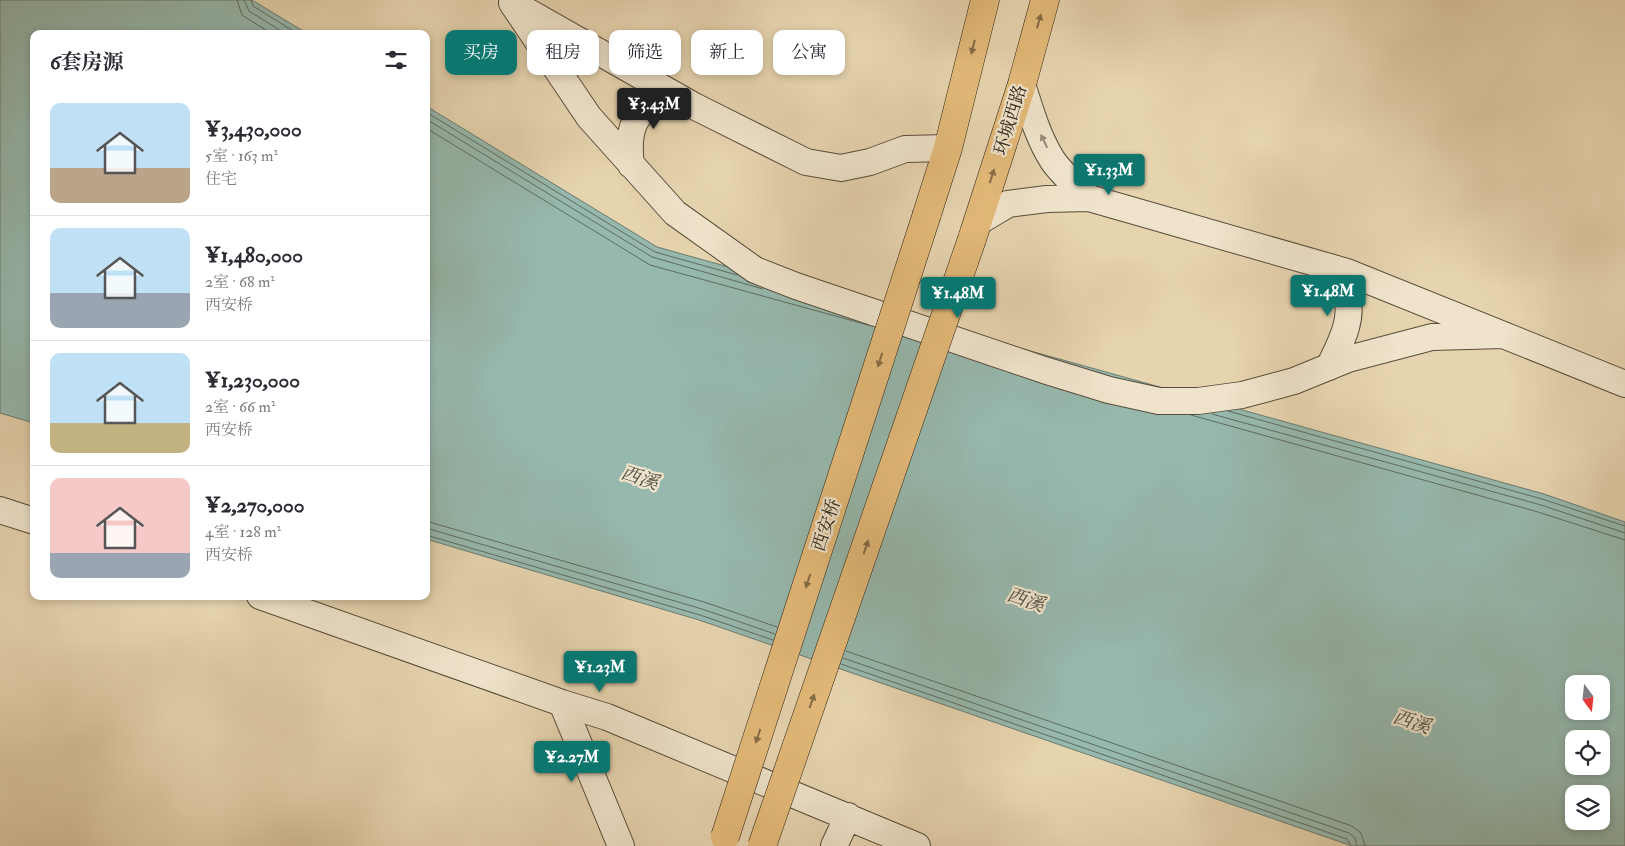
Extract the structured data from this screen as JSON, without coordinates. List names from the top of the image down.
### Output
{
  "streets": {
    "main road": ["环城西路", "西安桥"]
  },
  "one_way": ["环城西路", "西安桥"],
  "water": ["西溪"],
  "north": "bottom",
  "page": {
    "chip": [
      "买房",
      "租房",
      "筛选",
      "新上",
      "公寓"
    ],
    "heading": "6套房源",
    "price": [
      "¥3.43M",
      "¥1.33M",
      "¥1.48M",
      "¥1.48M",
      "¥1.23M",
      "¥2.27M"
    ],
    "list": [
      {
        "name": "¥3,430,000",
        "note": "5室 · 163 m² · 住宅"
      },
      {
        "name": "¥1,480,000",
        "note": "2室 · 68 m² · 西安桥"
      },
      {
        "name": "¥1,230,000",
        "note": "2室 · 66 m² · 西安桥"
      },
      {
        "name": "¥2,270,000",
        "note": "4室 · 128 m² · 西安桥"
      }
    ]
  }
}
